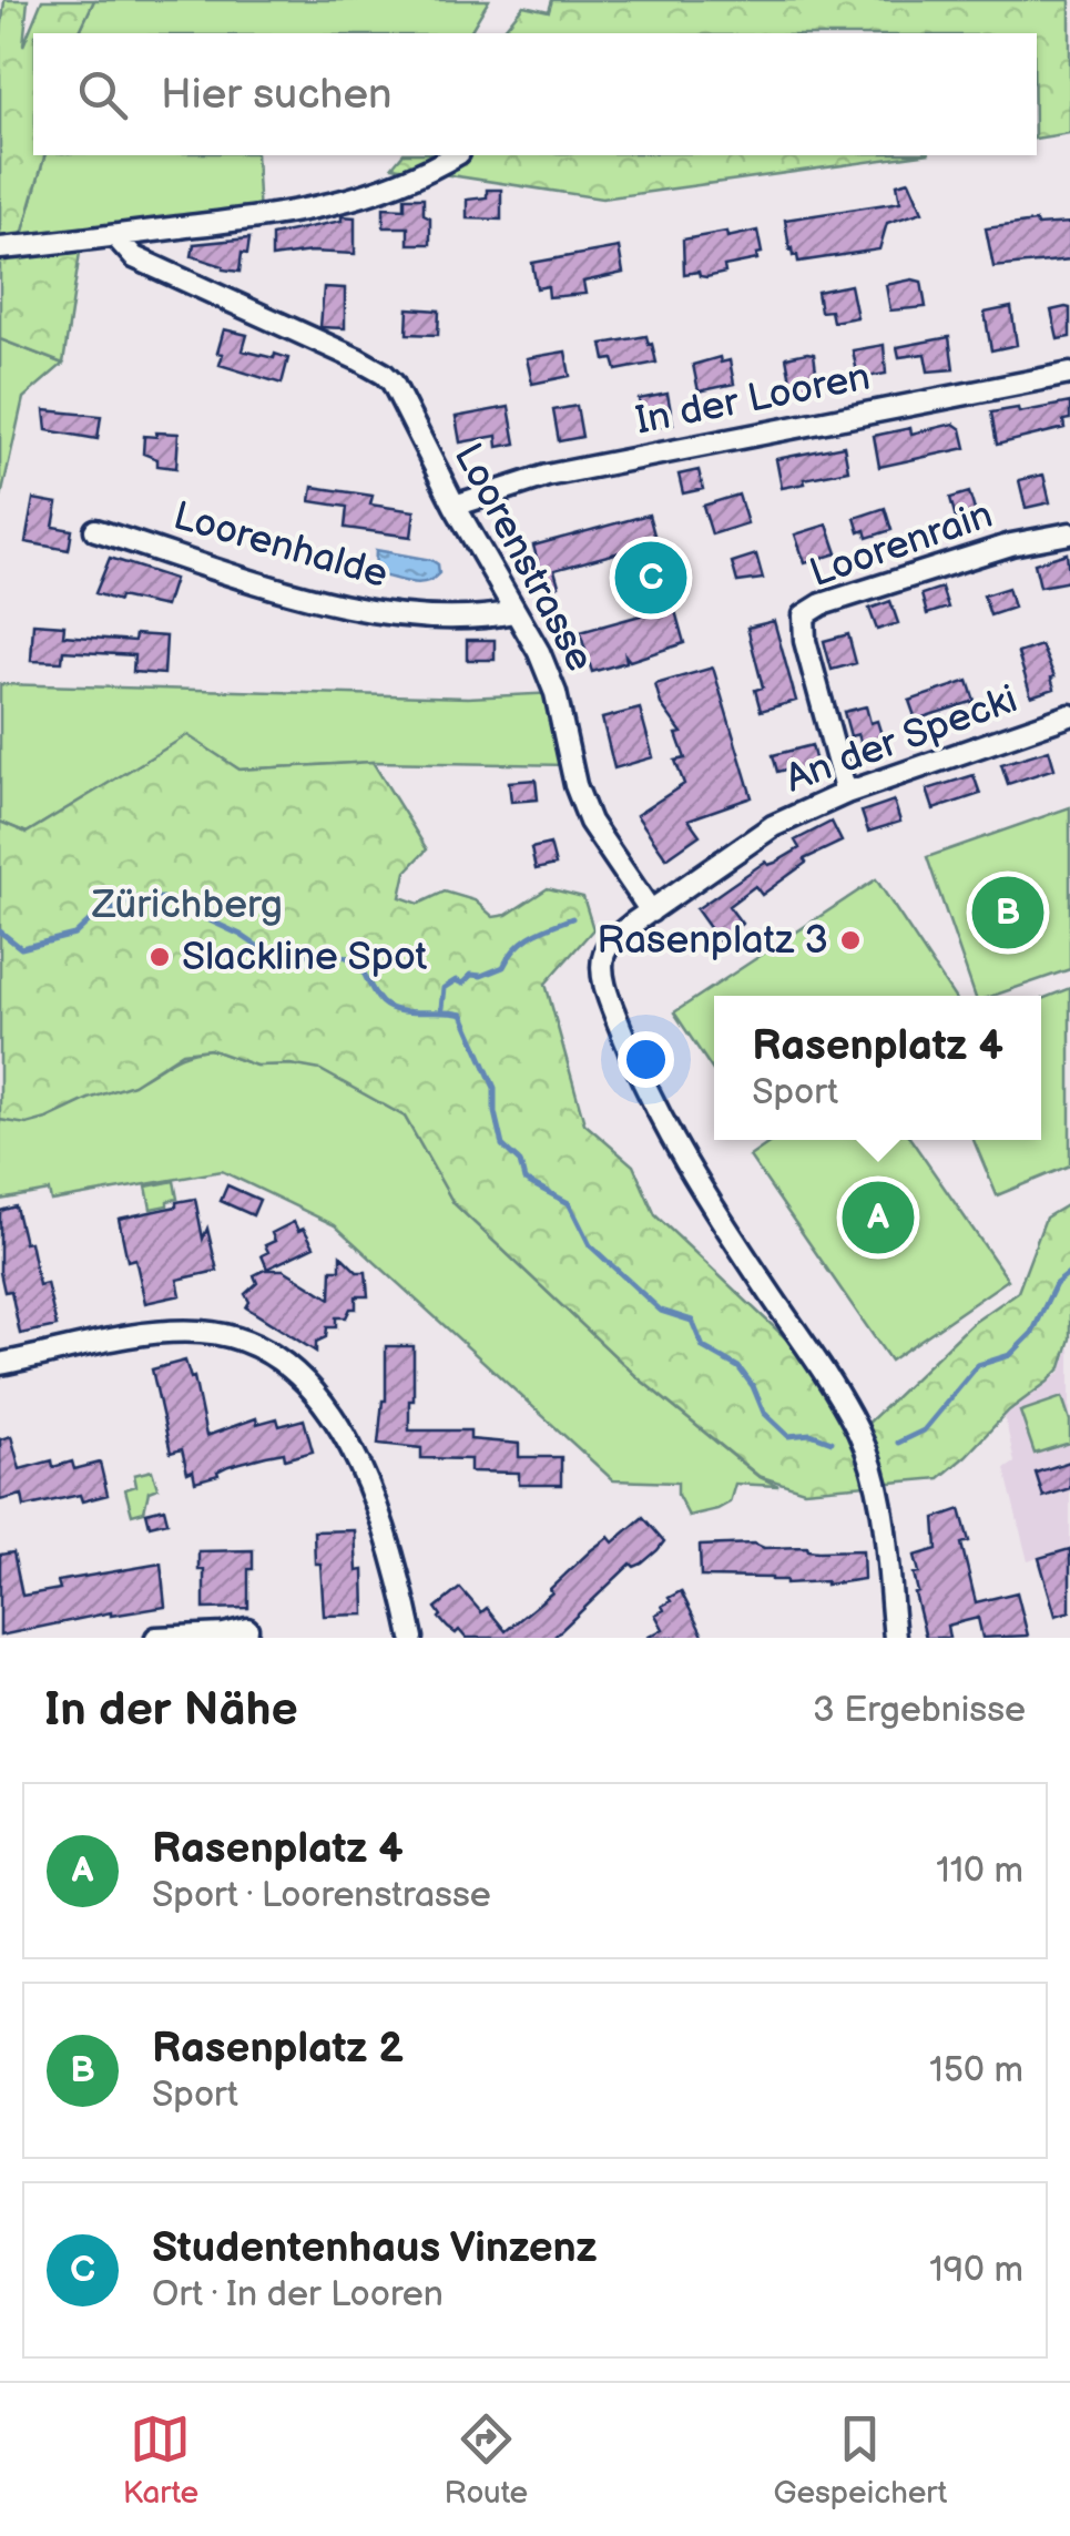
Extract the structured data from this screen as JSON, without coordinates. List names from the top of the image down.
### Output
{
  "streets": {
    "street": [
      "In der Looren",
      "Loorenrain",
      "Loorenhalde",
      "Loorenstrasse",
      "An der Specki"
    ]
  },
  "crossings": [
    ["In der Looren", "Loorenstrasse"],
    ["Loorenrain", "An der Specki"],
    ["Loorenhalde", "Loorenstrasse"],
    ["Loorenstrasse", "An der Specki"]
  ],
  "parks": ["Zürichberg"],
  "places": ["Rasenplatz 3", "Slackline Spot"],
  "page": {
    "search": "Hier suchen",
    "pins": ["C", "B", "A"],
    "popup": ["Rasenplatz 4", "Sport"],
    "heading": ["In der Nähe", "3 Ergebnisse"],
    "list": [
      {
        "mark": "A",
        "name": "Rasenplatz 4",
        "note": "Sport · Loorenstrasse",
        "value": "110 m"
      },
      {
        "mark": "B",
        "name": "Rasenplatz 2",
        "note": "Sport",
        "value": "150 m"
      },
      {
        "mark": "C",
        "name": "Studentenhaus Vinzenz",
        "note": "Ort · In der Looren",
        "value": "190 m"
      }
    ],
    "nav": ["Karte", "Route", "Gespeichert"]
  }
}
